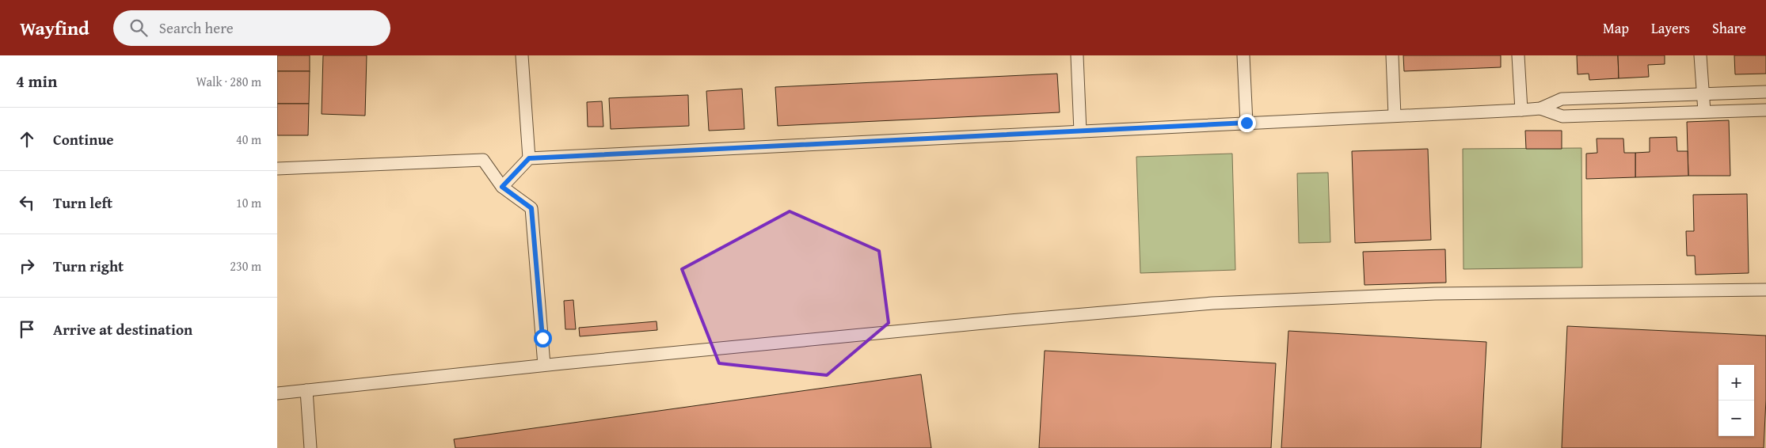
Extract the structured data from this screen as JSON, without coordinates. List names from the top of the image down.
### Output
{
  "page": {
    "header": "Wayfind",
    "search": "Search here",
    "nav": ["Map", "Layers", "Share"],
    "heading": ["4 min", "Walk · 280 m"],
    "list": [
      ["Continue", "40 m"],
      ["Turn left", "10 m"],
      ["Turn right", "230 m"],
      "Arrive at destination"
    ],
    "map_buttons": ["+", "−"]
  }
}
